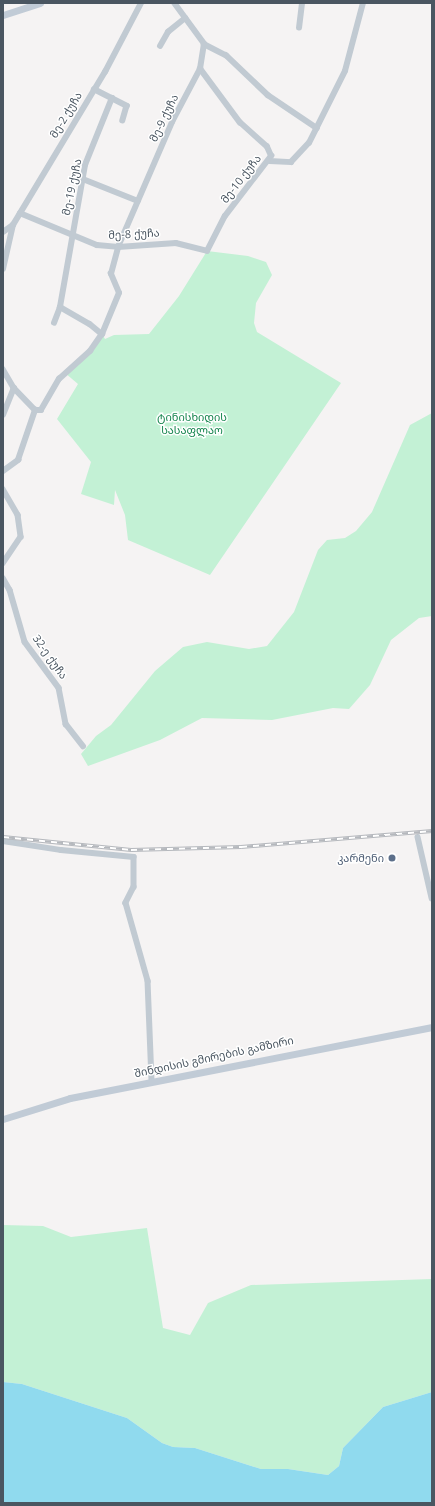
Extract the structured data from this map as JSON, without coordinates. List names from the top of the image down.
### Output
{
  "streets": {
    "main road": ["შინდისის გმირების გამზირი"],
    "street": [
      "მე-2 ქუჩა",
      "მე-9 ქუჩა",
      "მე-10 ქუჩა",
      "მე-19 ქუჩა",
      "მე-8 ქუჩა",
      "32-ე ქუჩა"
    ]
  },
  "crossings": [
    ["მე-2 ქუჩა", "მე-8 ქუჩა"],
    ["მე-9 ქუჩა", "მე-10 ქუჩა"],
    ["მე-9 ქუჩა", "მე-8 ქუჩა"],
    ["მე-10 ქუჩა", "მე-8 ქუჩა"],
    ["მე-19 ქუჩა", "მე-8 ქუჩა"]
  ],
  "parks": ["ტინისხიდის სასაფლაო"],
  "places": ["კარმენი"]
}
